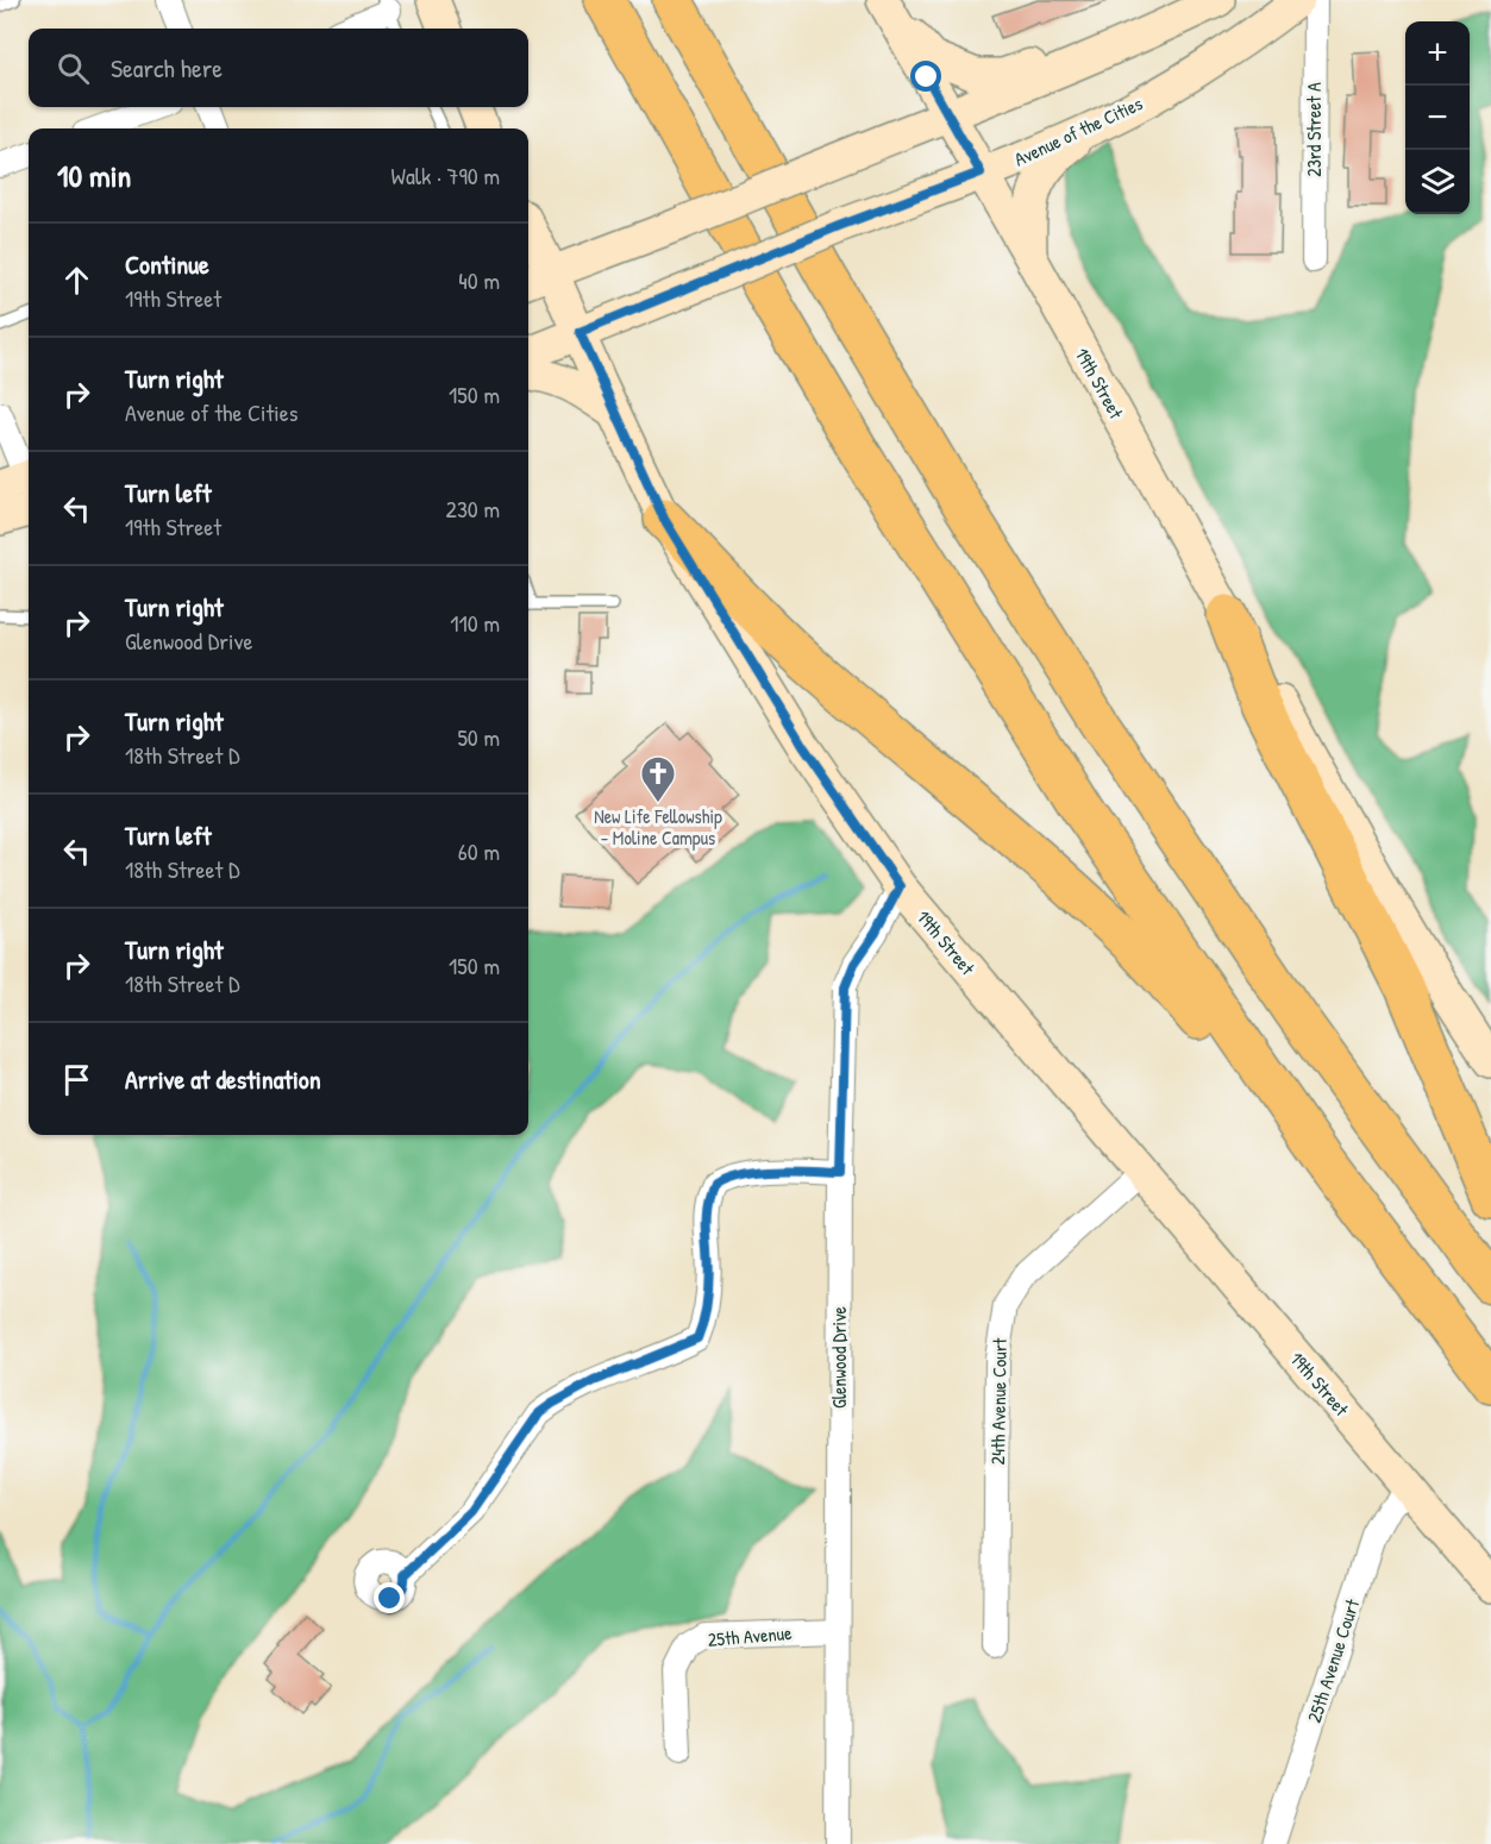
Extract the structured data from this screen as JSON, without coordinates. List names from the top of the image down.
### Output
{
  "streets": {
    "main road": ["Avenue of the Cities", "19th Street"],
    "street": [
      "23rd Street A",
      "Glenwood Drive",
      "24th Avenue Court",
      "25th Avenue",
      "25th Avenue Court"
    ]
  },
  "crossings": [
    ["Avenue of the Cities", "19th Street"],
    ["19th Street", "Glenwood Drive"],
    ["19th Street", "24th Avenue Court"],
    ["19th Street", "25th Avenue Court"],
    ["Glenwood Drive", "25th Avenue"]
  ],
  "places": {
    "church": ["New Life Fellowship - Moline Campus"]
  },
  "page": {
    "map_buttons": ["+", "−"],
    "search": "Search here",
    "heading": ["10 min", "Walk · 790 m"],
    "list": [
      ["Continue", "19th Street", "40 m"],
      ["Turn right", "Avenue of the Cities", "150 m"],
      ["Turn left", "19th Street", "230 m"],
      ["Turn right", "Glenwood Drive", "110 m"],
      ["Turn right", "18th Street D", "50 m"],
      ["Turn left", "18th Street D", "60 m"],
      ["Turn right", "18th Street D", "150 m"],
      "Arrive at destination"
    ]
  }
}
